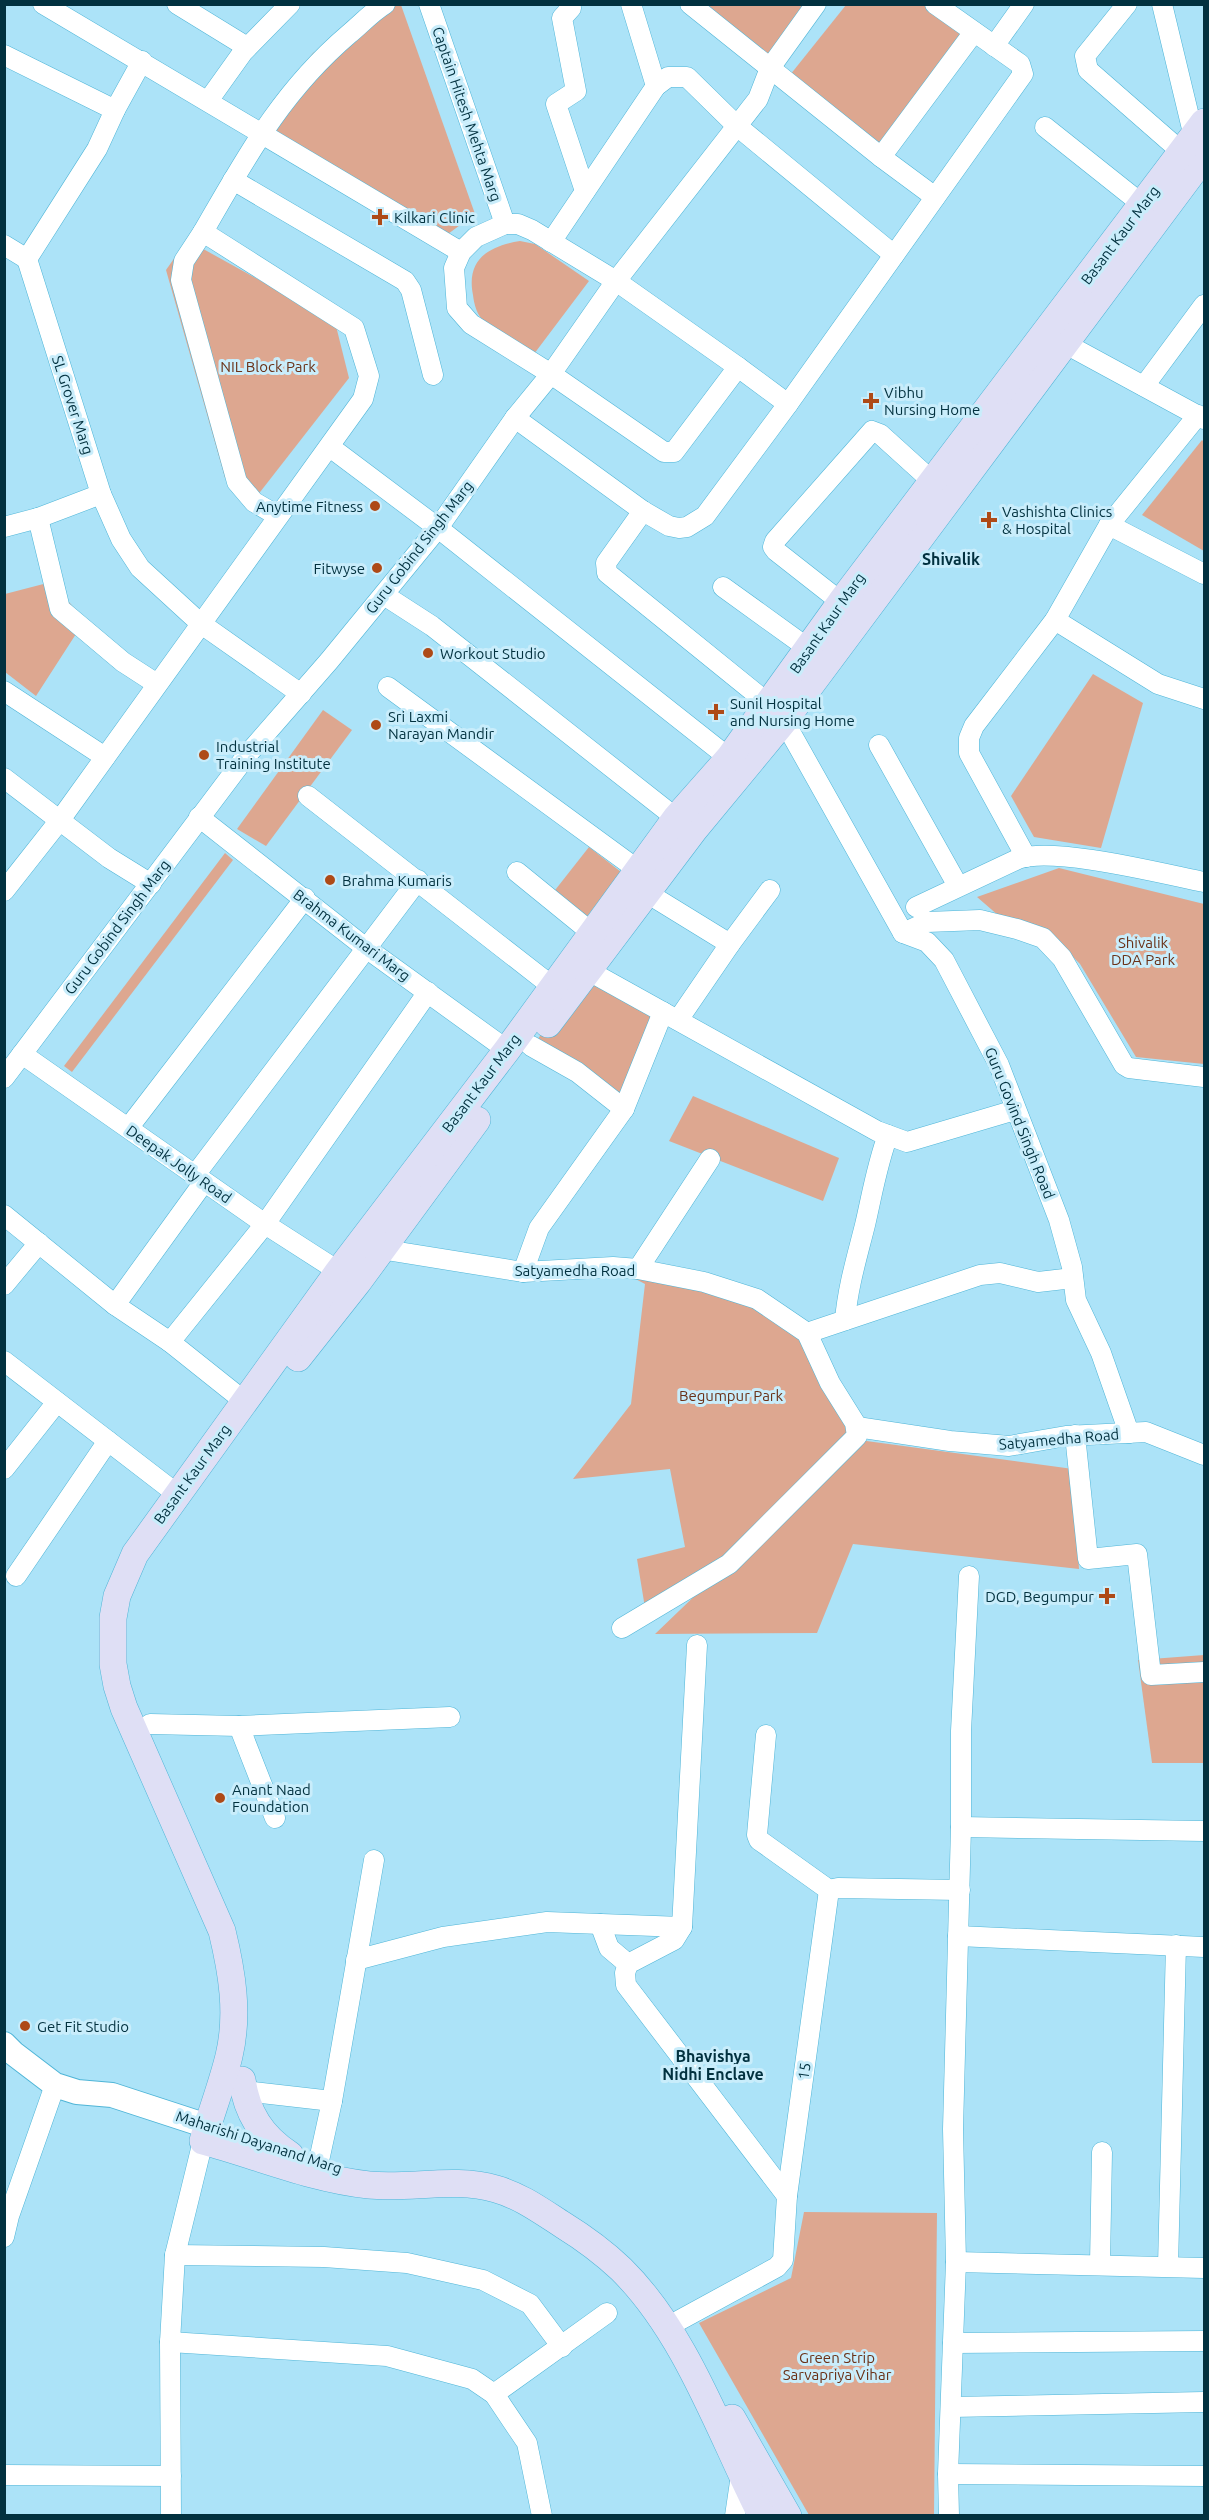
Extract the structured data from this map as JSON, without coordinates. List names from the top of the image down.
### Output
{
  "streets": {
    "main road": ["Basant Kaur Marg", "Maharishi Dayanand Marg"],
    "street": [
      "Captain Hitesh Mehta Marg",
      "SL Grover Marg",
      "Guru Gobind Singh Marg",
      "Brahma Kumari Marg",
      "Guru Govind Singh Road",
      "Deepak Jolly Road",
      "Satyamedha Road",
      "15"
    ]
  },
  "crossings": [
    ["Basant Kaur Marg", "Brahma Kumari Marg"],
    ["Basant Kaur Marg", "Deepak Jolly Road"],
    ["Basant Kaur Marg", "Satyamedha Road"],
    ["Basant Kaur Marg", "Maharishi Dayanand Marg"],
    ["SL Grover Marg", "Guru Gobind Singh Marg"],
    ["Guru Gobind Singh Marg", "Brahma Kumari Marg"],
    ["Guru Gobind Singh Marg", "Deepak Jolly Road"],
    ["Guru Govind Singh Road", "Satyamedha Road"],
    ["15", "Maharishi Dayanand Marg"]
  ],
  "districts": ["Shivalik", "Bhavishya Nidhi Enclave"],
  "parks": [
    "NIL Block Park",
    "Shivalik DDA Park",
    "Begumpur Park",
    "Green Strip Sarvapriya Vihar"
  ],
  "places": {
    "health": [
      "Kilkari Clinic",
      "Vibhu Nursing Home",
      "Vashishta Clinics & Hospital",
      "Sunil Hospital and Nursing Home",
      "DGD, Begumpur"
    ],
    "other": [
      "Anytime Fitness",
      "Fitwyse",
      "Workout Studio",
      "Sri Laxmi Narayan Mandir",
      "Industrial Training Institute",
      "Brahma Kumaris",
      "Anant Naad Foundation",
      "Get Fit Studio"
    ]
  }
}
